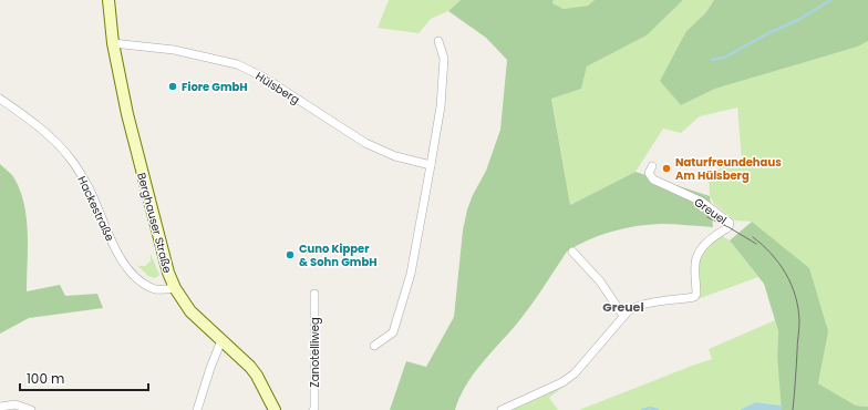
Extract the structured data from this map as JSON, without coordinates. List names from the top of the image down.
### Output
{
  "streets": {
    "street": [
      "Hülsberg",
      "Hackestraße",
      "Greuel",
      "Berghauser Straße",
      "Zanotelliweg"
    ]
  },
  "crossings": [
    ["Hülsberg", "Berghauser Straße"],
    ["Hackestraße", "Berghauser Straße"]
  ],
  "districts": ["Greuel"],
  "places": ["Fiore GmbH", "Naturfreundehaus Am Hülsberg", "Cuno Kipper & Sohn GmbH"],
  "scale_bar": "100 m"
}
